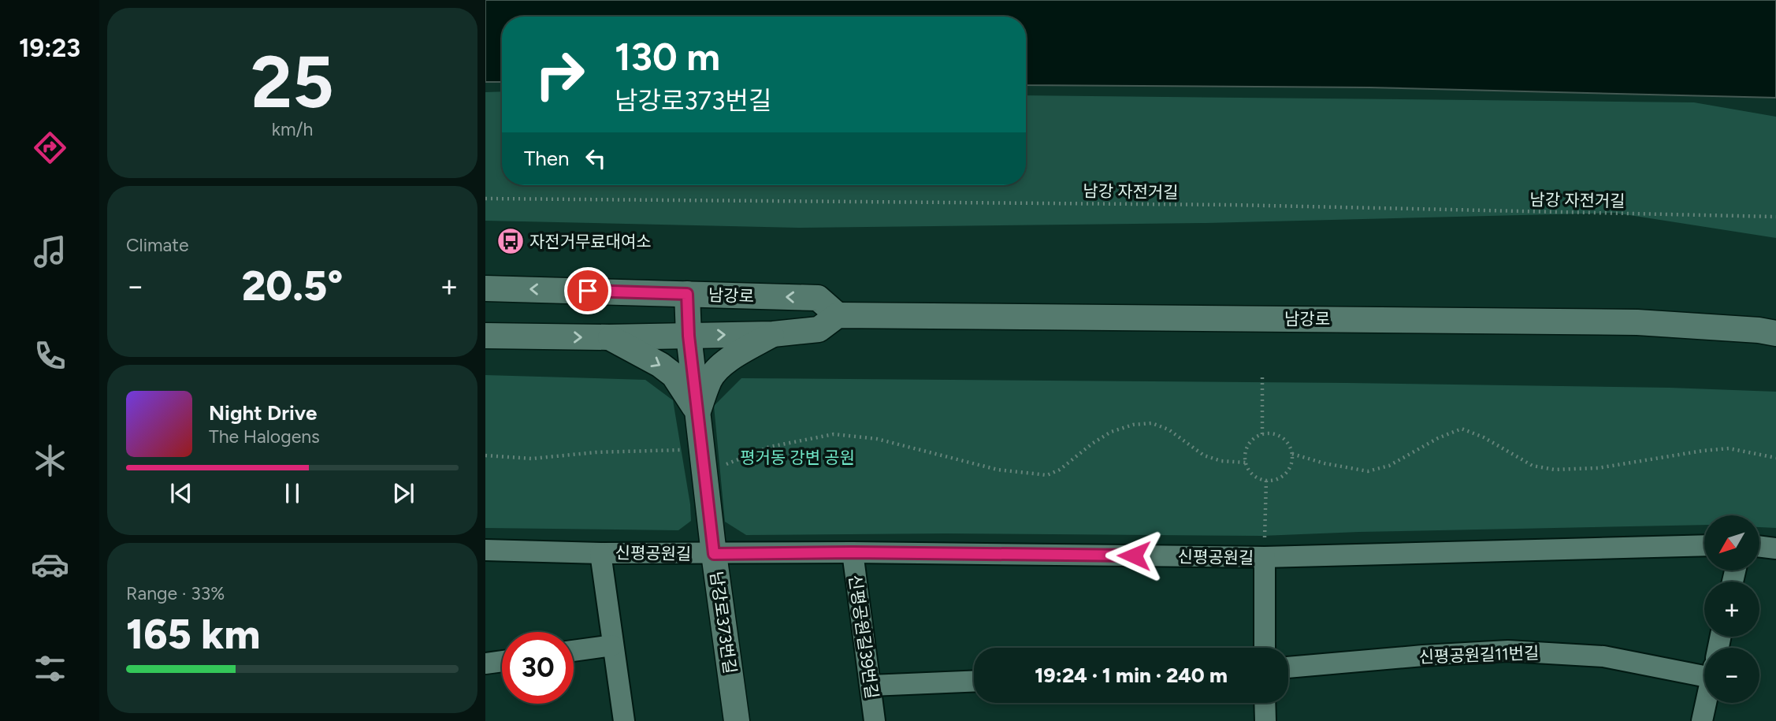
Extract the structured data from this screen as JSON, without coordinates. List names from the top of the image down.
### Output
{
  "streets": {
    "street": [
      "남강로",
      "신평공원길",
      "남강로373번길",
      "신평공원길39번길",
      "신평공원길11번길"
    ],
    "path": ["남강 자전거길"]
  },
  "crossings": [
    ["남강로", "남강로373번길"],
    ["신평공원길", "남강로373번길"],
    ["신평공원길", "신평공원길39번길"]
  ],
  "parks": ["평거동 강변 공원"],
  "places": {
    "bus stop": ["자전거무료대여소"]
  },
  "north": "bottom left",
  "page": {
    "tabs": "19:23",
    "tile": [
      ["25", "km/h"],
      "Climate",
      ["Range · 33%", "165 km"]
    ],
    "turn": ["130 m", "남강로373번길"],
    "then": "Then",
    "heat": ["−", "20.5°", "+"],
    "song": ["Night Drive", "The Halogens"],
    "map_buttons": ["+", "−"],
    "limit": "30",
    "trip": "19:24 · 1 min · 240 m"
  }
}
